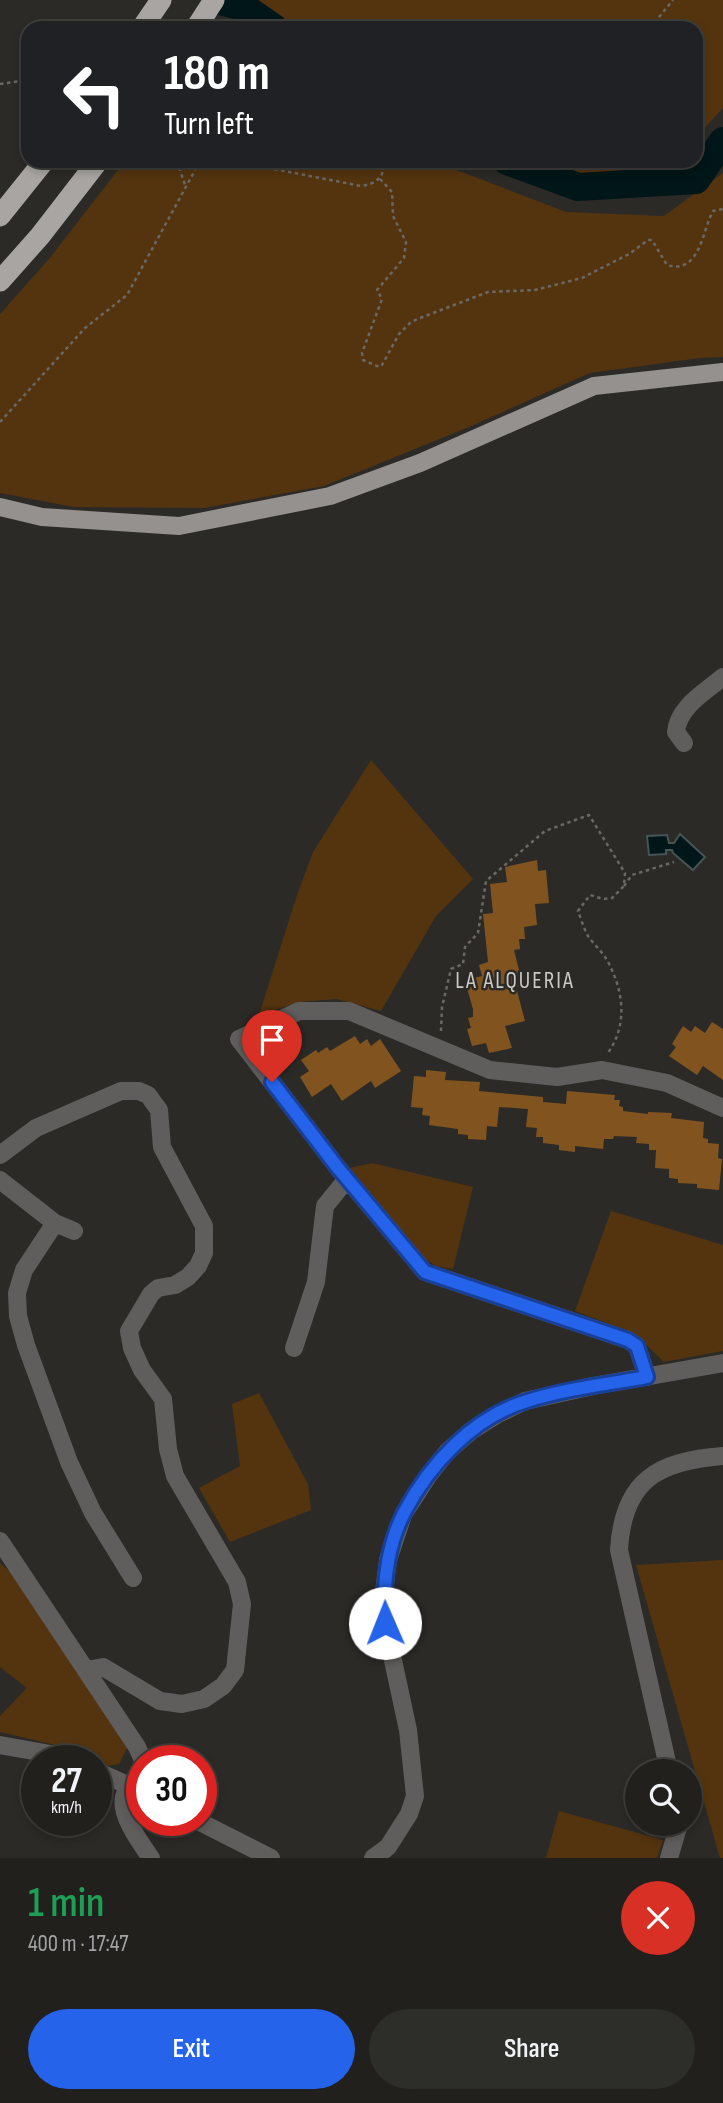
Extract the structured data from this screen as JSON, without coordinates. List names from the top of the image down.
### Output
{
  "districts": ["LA ALQUERIA"],
  "page": {
    "turn": ["180 m", "Turn left"],
    "speed": "27 km/h",
    "limit": "30",
    "heading": ["1 min", "400 m · 17:47"],
    "buttons": ["Exit", "Share"]
  }
}
